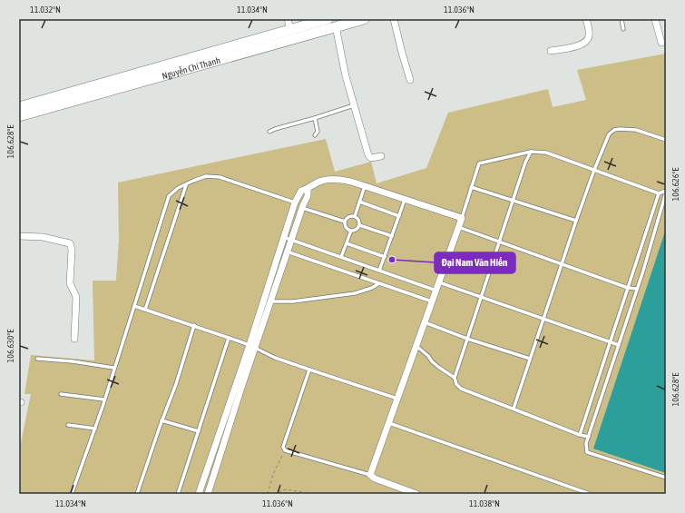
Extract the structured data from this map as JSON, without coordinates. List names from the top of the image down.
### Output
{
  "streets": {
    "main road": ["Nguyễn Chí Thanh"]
  },
  "places": ["Đại Nam Văn Hiến"],
  "coordinates": [
    "11.032°N",
    "11.034°N",
    "11.036°N",
    "106.628°E",
    "106.626°E",
    "106.630°E",
    "11.038°N"
  ]
}
